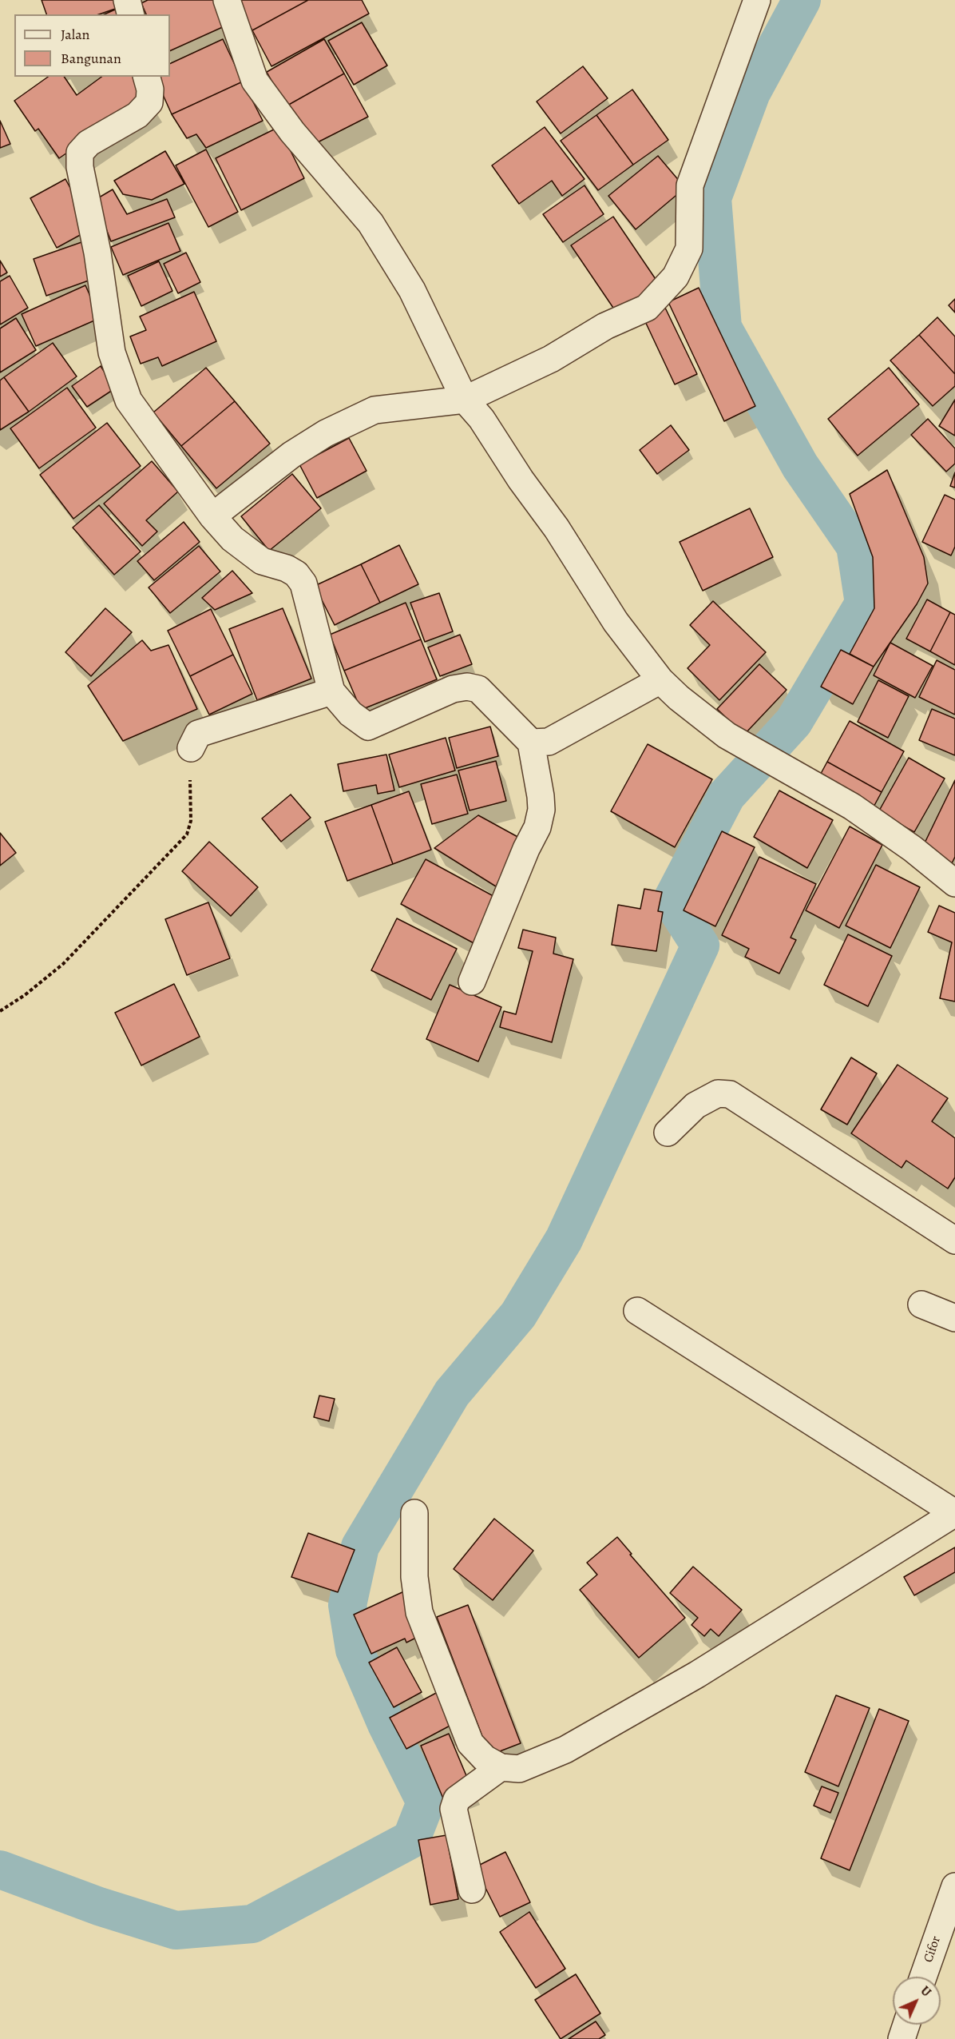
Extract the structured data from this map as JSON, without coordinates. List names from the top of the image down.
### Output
{
  "streets": {
    "street": ["Cifor"]
  },
  "legend": ["Jalan", "Bangunan"],
  "north": "top right"
}
